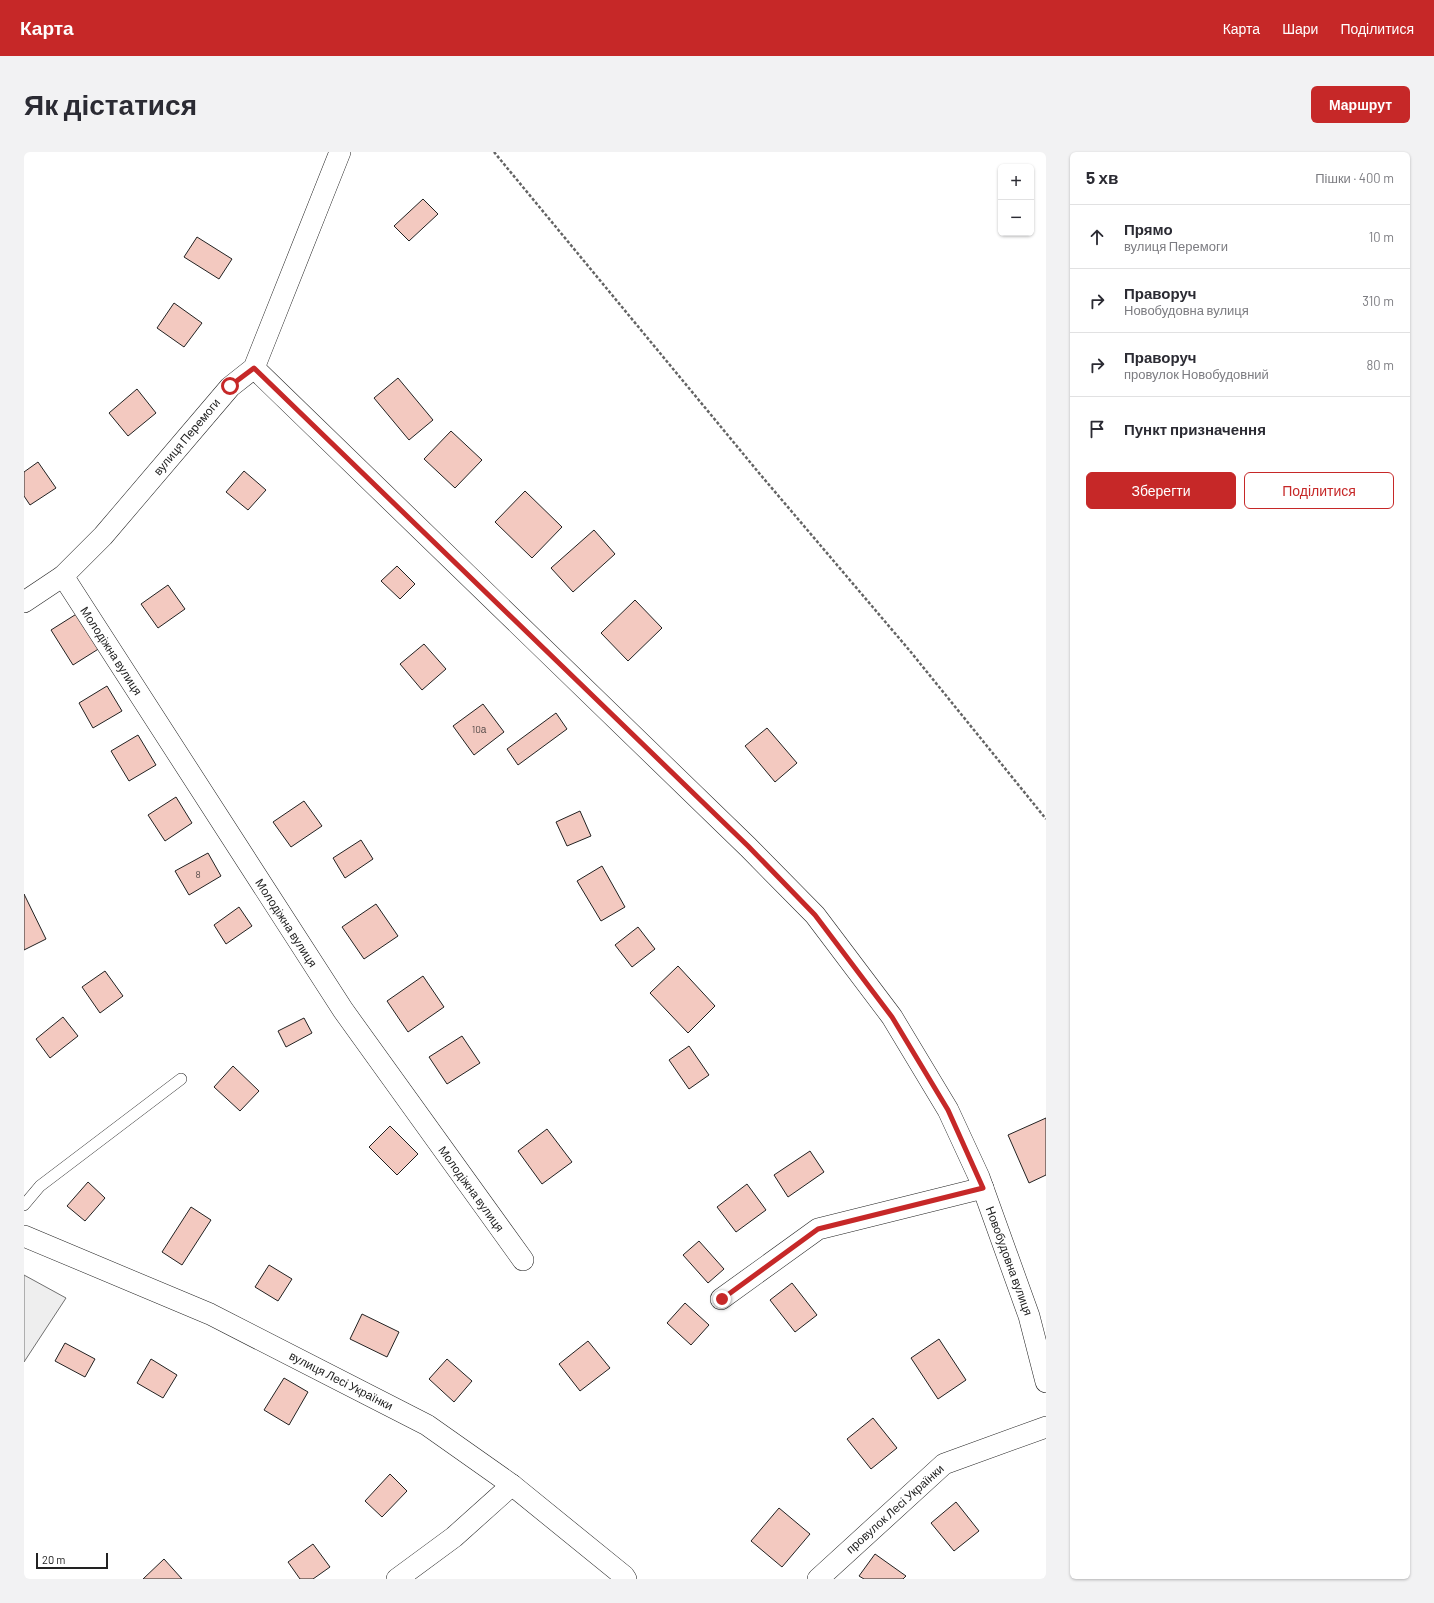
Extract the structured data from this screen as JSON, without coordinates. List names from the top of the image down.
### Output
{
  "streets": {
    "street": [
      "вулиця Перемоги",
      "Молодіжна вулиця",
      "Новобудовна вулиця",
      "вулиця Лесі Українки",
      "провулок Лесі Українки"
    ]
  },
  "crossings": [
    ["вулиця Перемоги", "Молодіжна вулиця"],
    ["вулиця Перемоги", "Новобудовна вулиця"]
  ],
  "house_numbers": ["10а", "8"],
  "scale_bar": "20 m",
  "page": {
    "header": "Карта",
    "nav": ["Карта", "Шари", "Поділитися"],
    "buttons": [
      "Маршрут",
      ["Зберегти", "Поділитися"]
    ],
    "title": "Як дістатися",
    "heading": ["5 хв", "Пішки · 400 m"],
    "map_buttons": ["+", "−"],
    "list": [
      ["Прямо", "вулиця Перемоги", "10 m"],
      ["Праворуч", "Новобудовна вулиця", "310 m"],
      ["Праворуч", "провулок Новобудовний", "80 m"],
      "Пункт призначення"
    ],
    "scale": "20 m"
  }
}
